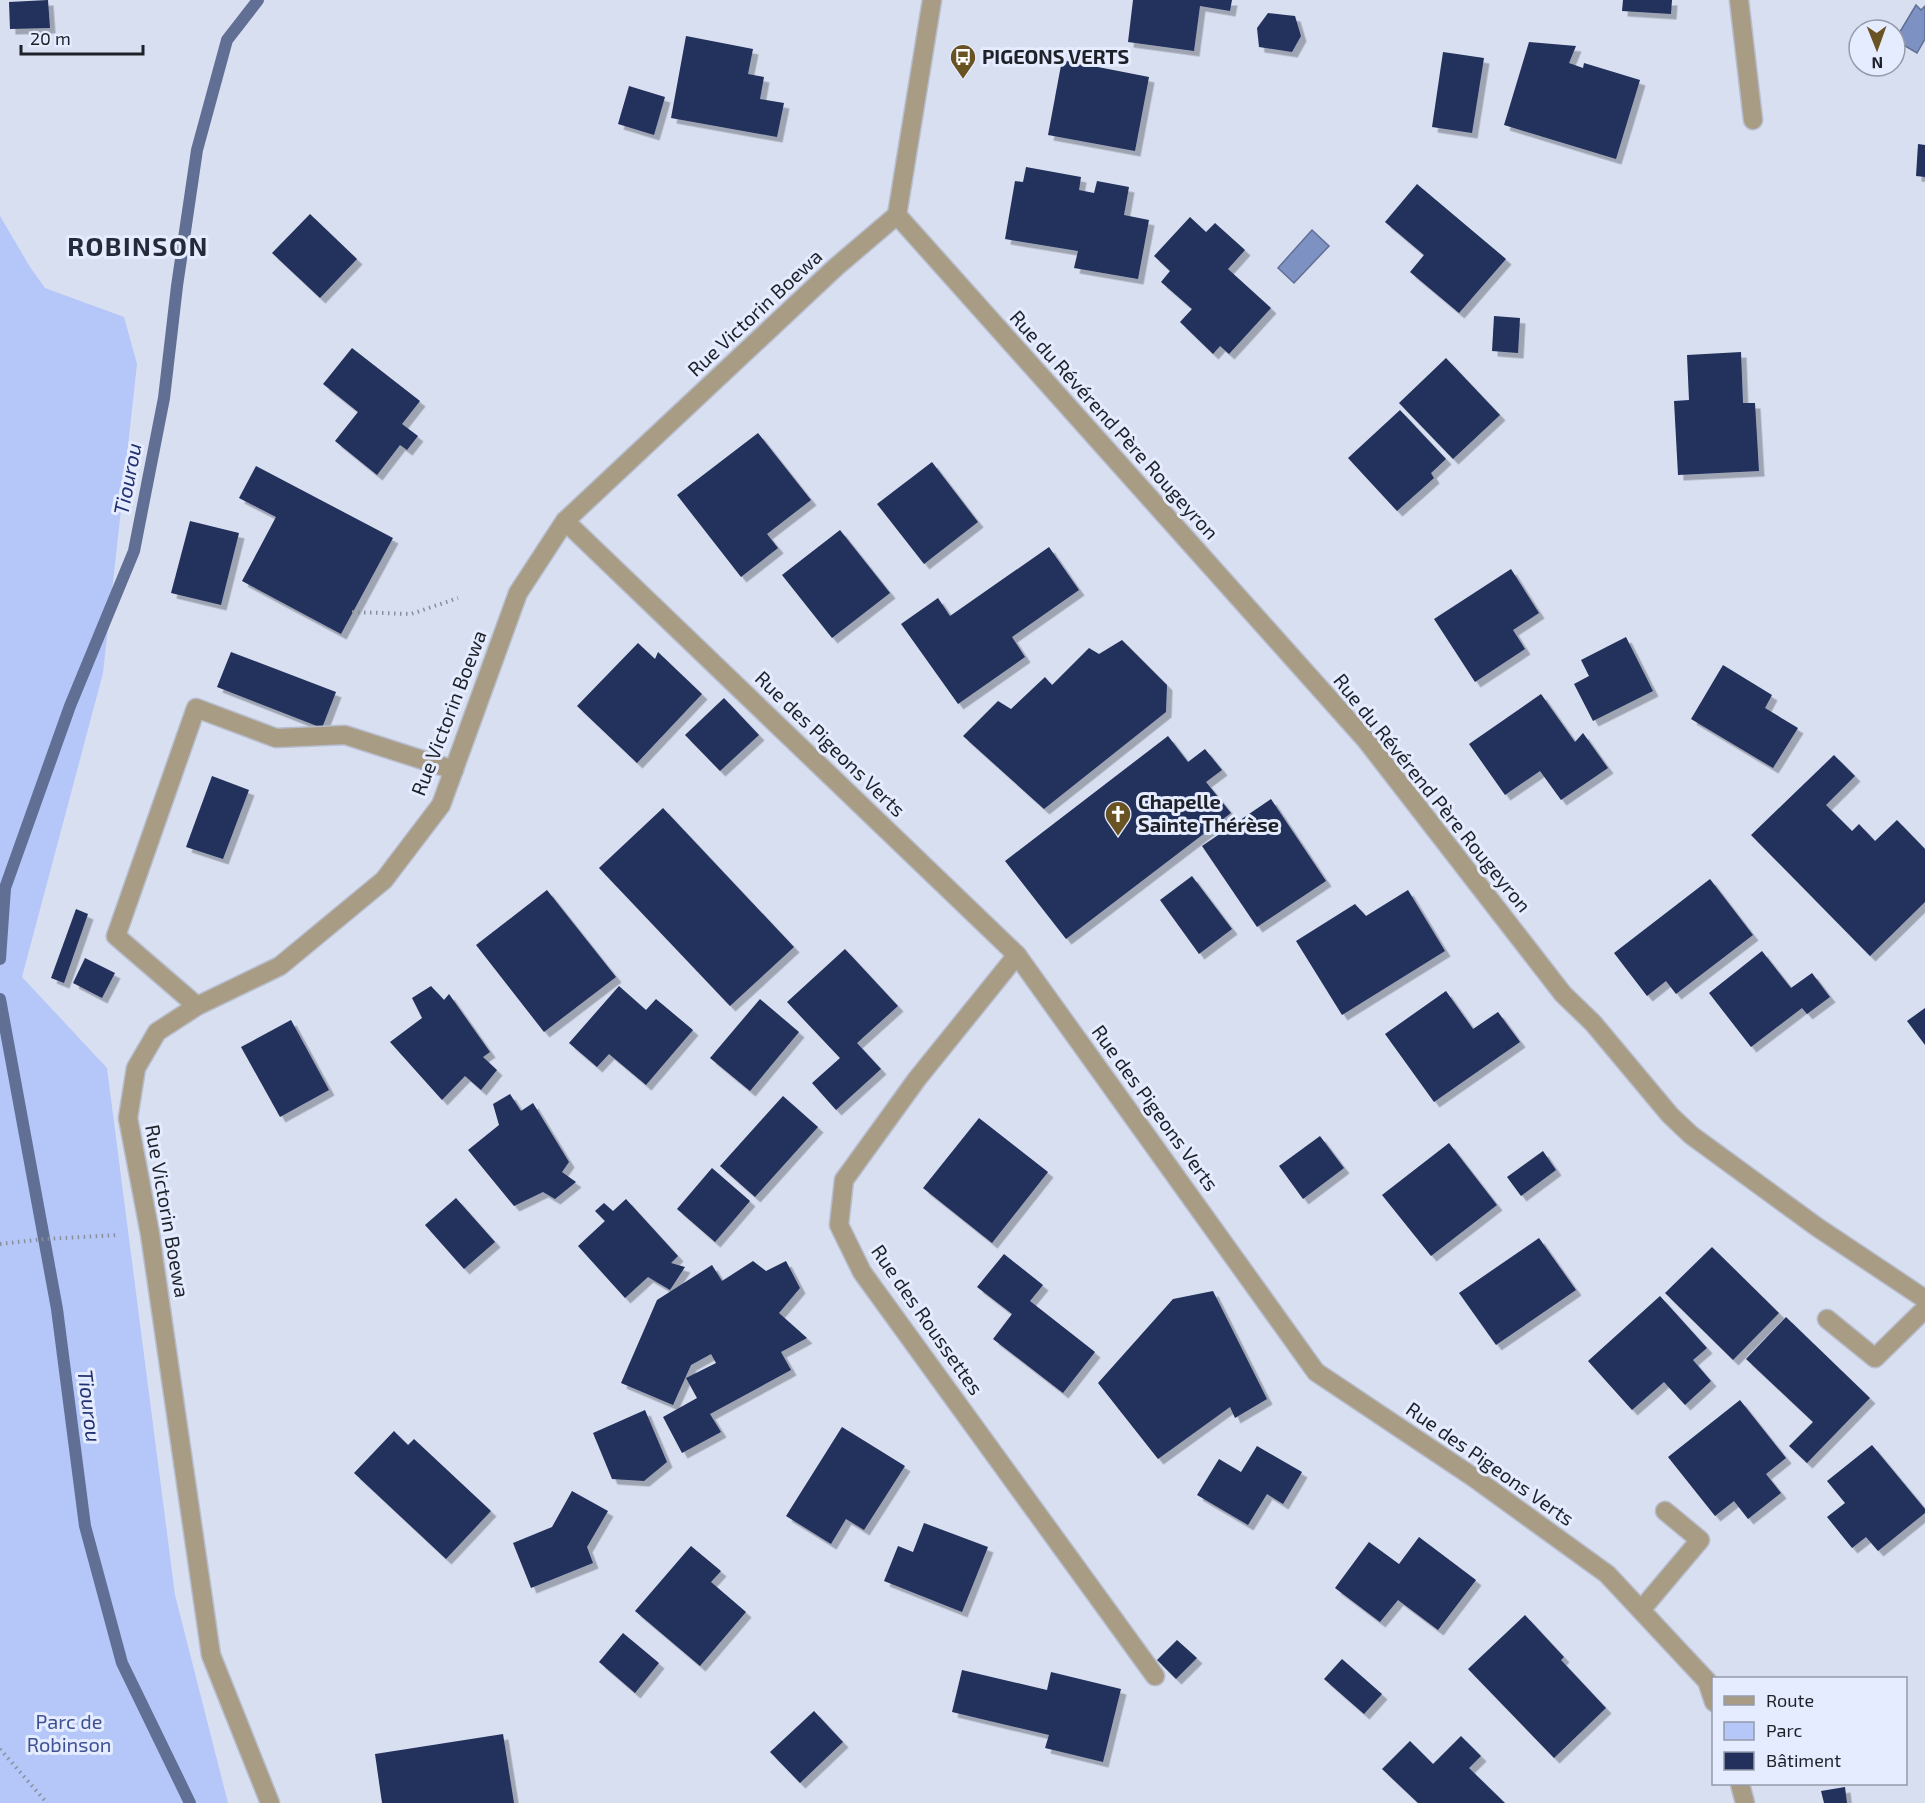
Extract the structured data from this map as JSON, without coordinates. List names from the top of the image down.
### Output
{
  "streets": {
    "street": [
      "Rue Victorin Boewa",
      "Rue du Révérend Père Rougeyron",
      "Rue des Pigeons Verts",
      "Rue des Roussettes"
    ]
  },
  "crossings": [
    ["Rue Victorin Boewa", "Rue du Révérend Père Rougeyron"],
    ["Rue Victorin Boewa", "Rue des Pigeons Verts"],
    ["Rue des Pigeons Verts", "Rue des Roussettes"]
  ],
  "districts": ["ROBINSON"],
  "water": ["Tiourou"],
  "parks": ["Parc de Robinson"],
  "places": {
    "bus stop": ["PIGEONS VERTS"],
    "church": ["Chapelle Sainte Thérèse"]
  },
  "legend": ["Route", "Parc", "Bâtiment"],
  "scale_bar": "20 m",
  "north": "bottom"
}
